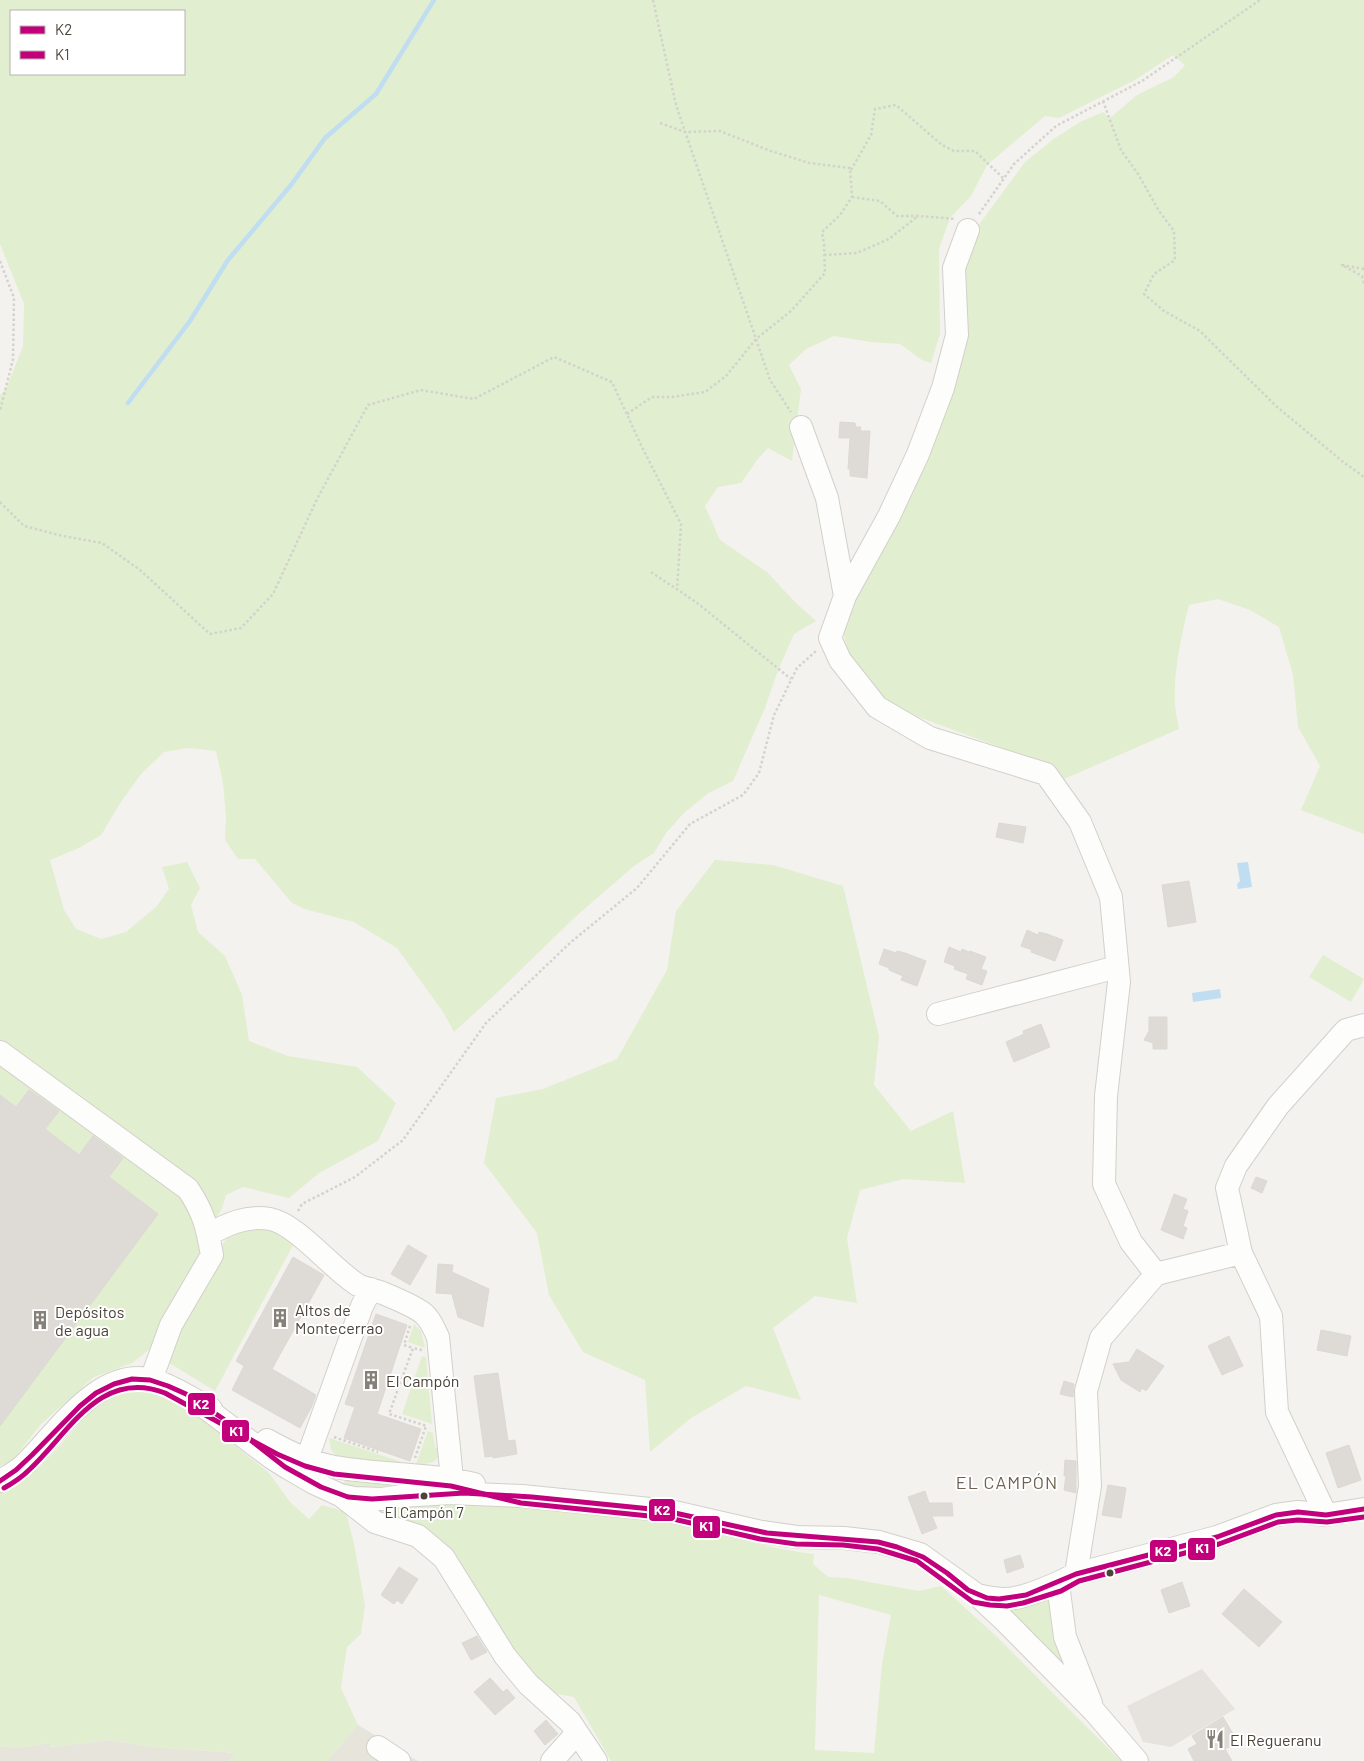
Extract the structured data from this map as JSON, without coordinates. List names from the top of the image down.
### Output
{
  "districts": ["EL CAMPÓN"],
  "places": {
    "building": ["Altos de Montecerrao", "Depósitos de agua", "El Campón"],
    "other": ["El Campón 7"],
    "restaurant": ["El Regueranu"]
  },
  "lines": ["transit line K2", "transit line K1"],
  "legend": ["K2", "K1"]
}
